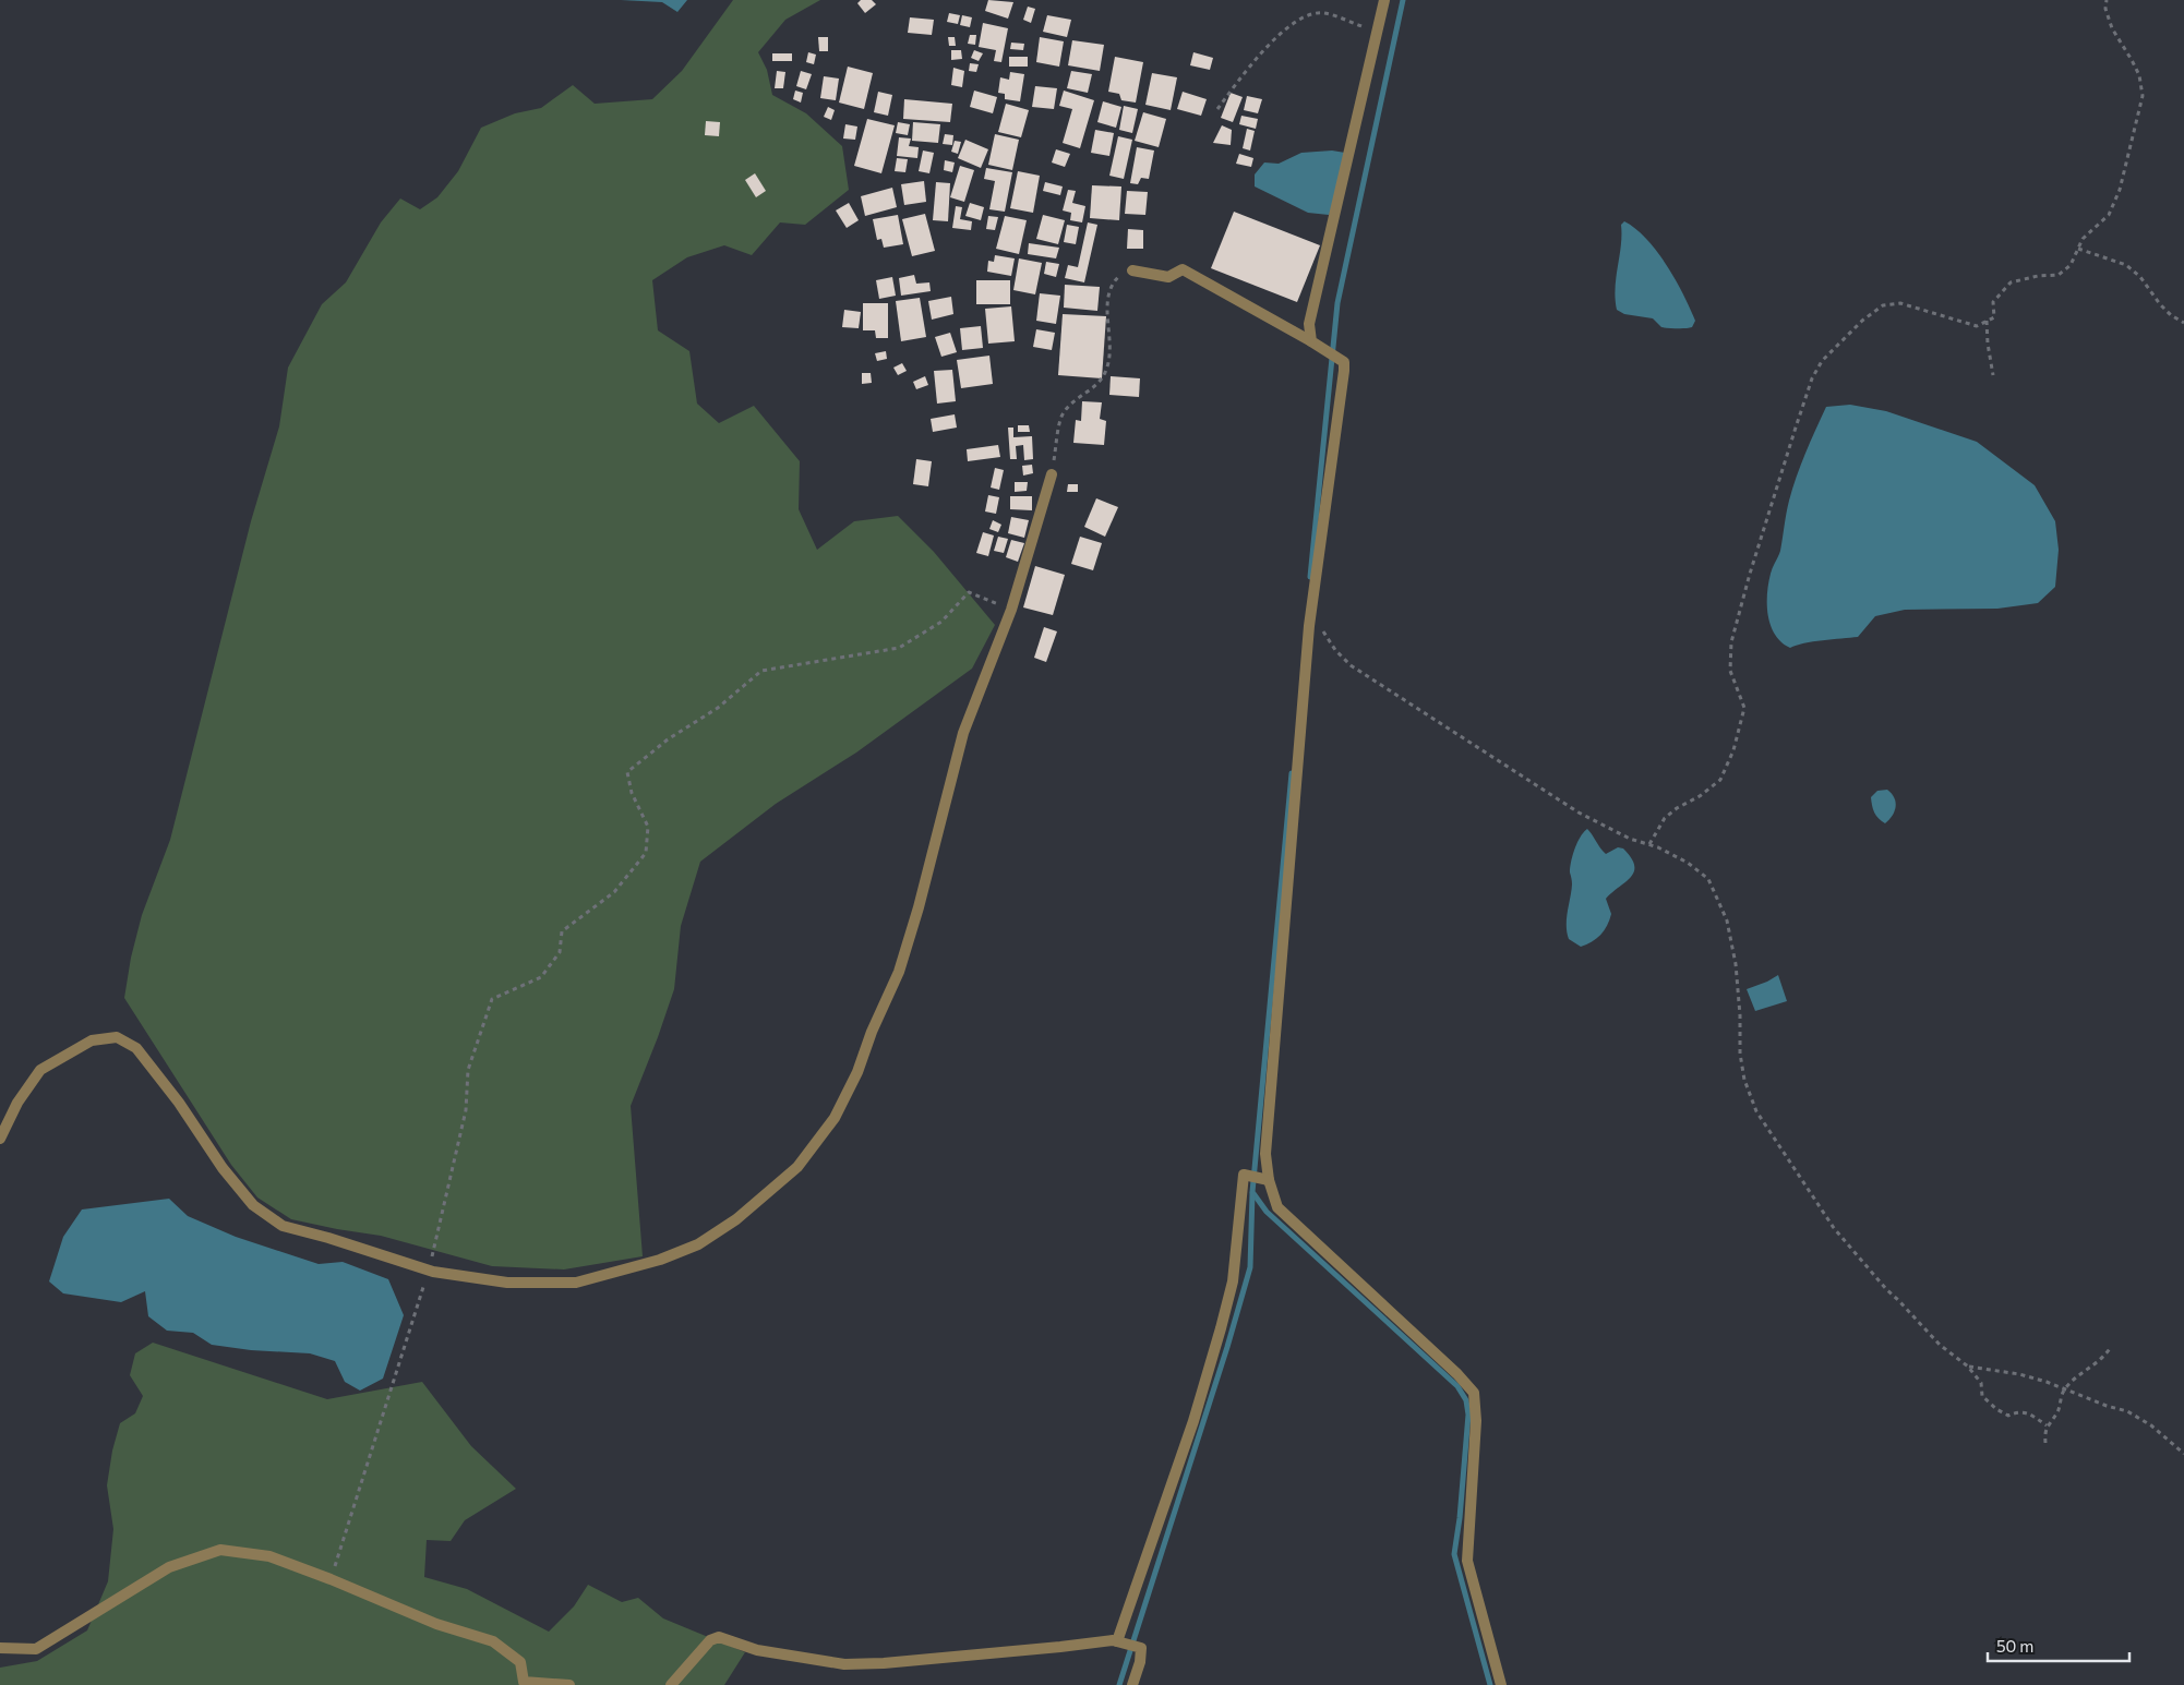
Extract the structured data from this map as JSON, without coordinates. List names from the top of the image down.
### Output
{
  "scale_bar": "50 m"
}
